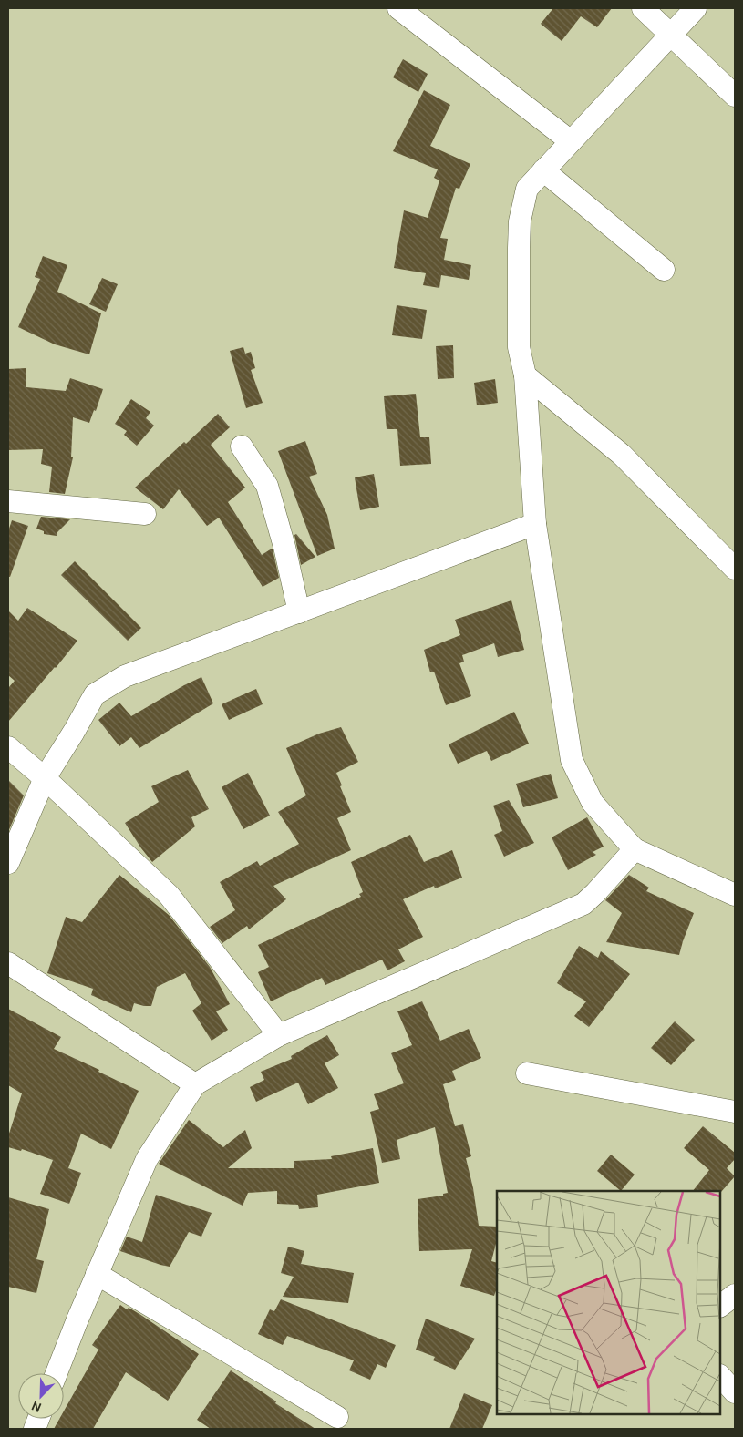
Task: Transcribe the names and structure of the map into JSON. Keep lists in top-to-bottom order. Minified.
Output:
{"north":"bottom left"}
